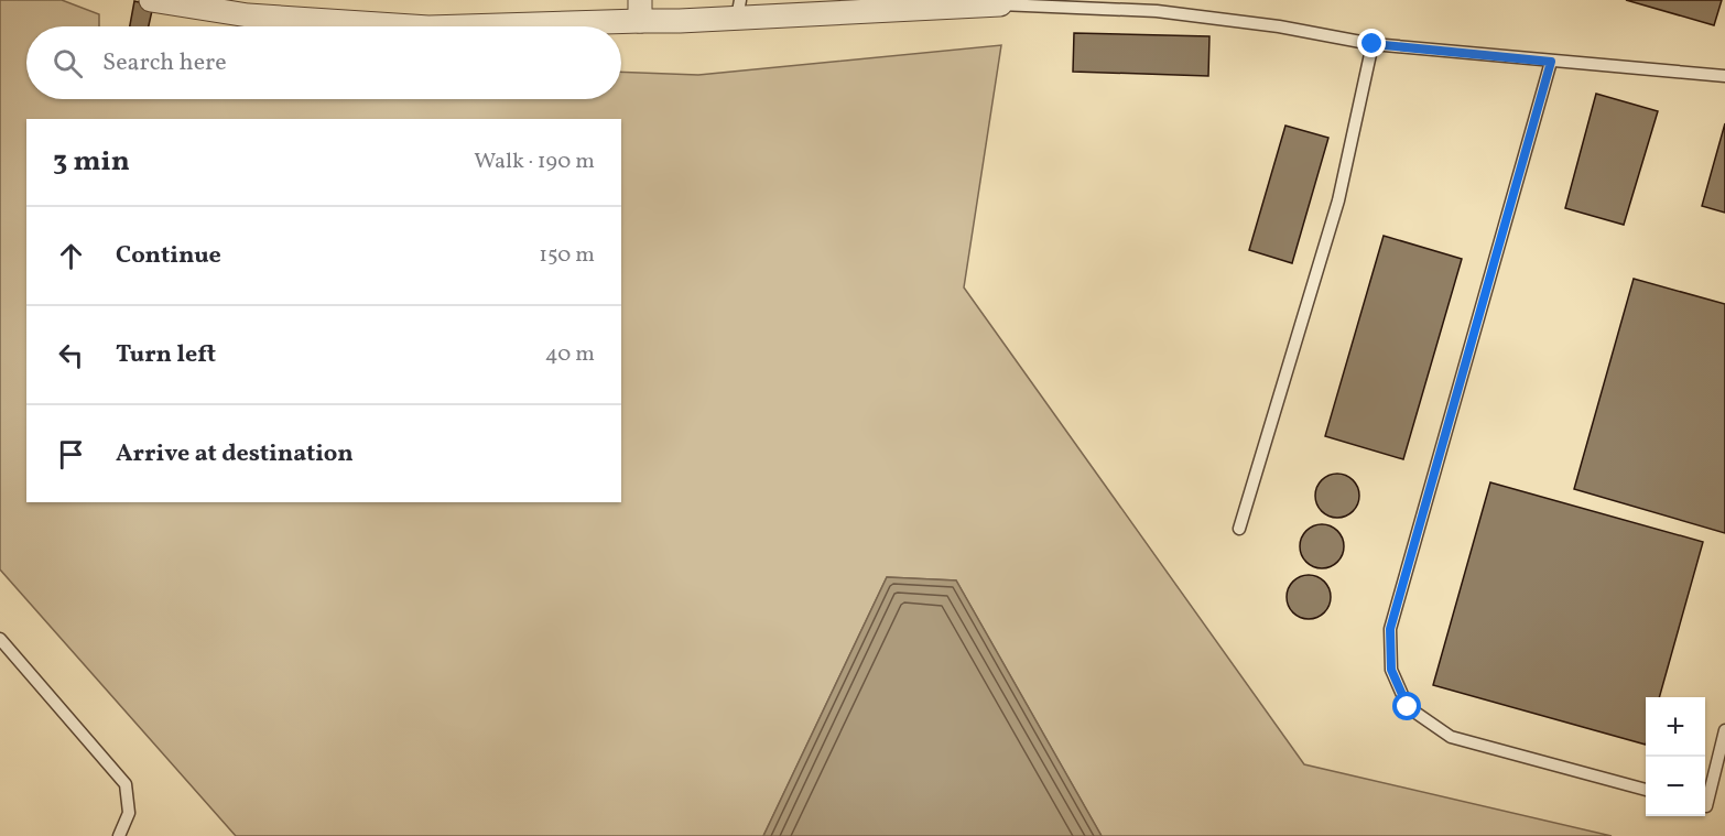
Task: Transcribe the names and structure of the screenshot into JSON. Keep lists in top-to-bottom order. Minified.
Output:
{"page":{"search":"Search here","heading":["3 min","Walk · 190 m"],"list":[["Continue","150 m"],["Turn left","40 m"],"Arrive at destination"],"map_buttons":["+","−"]}}
